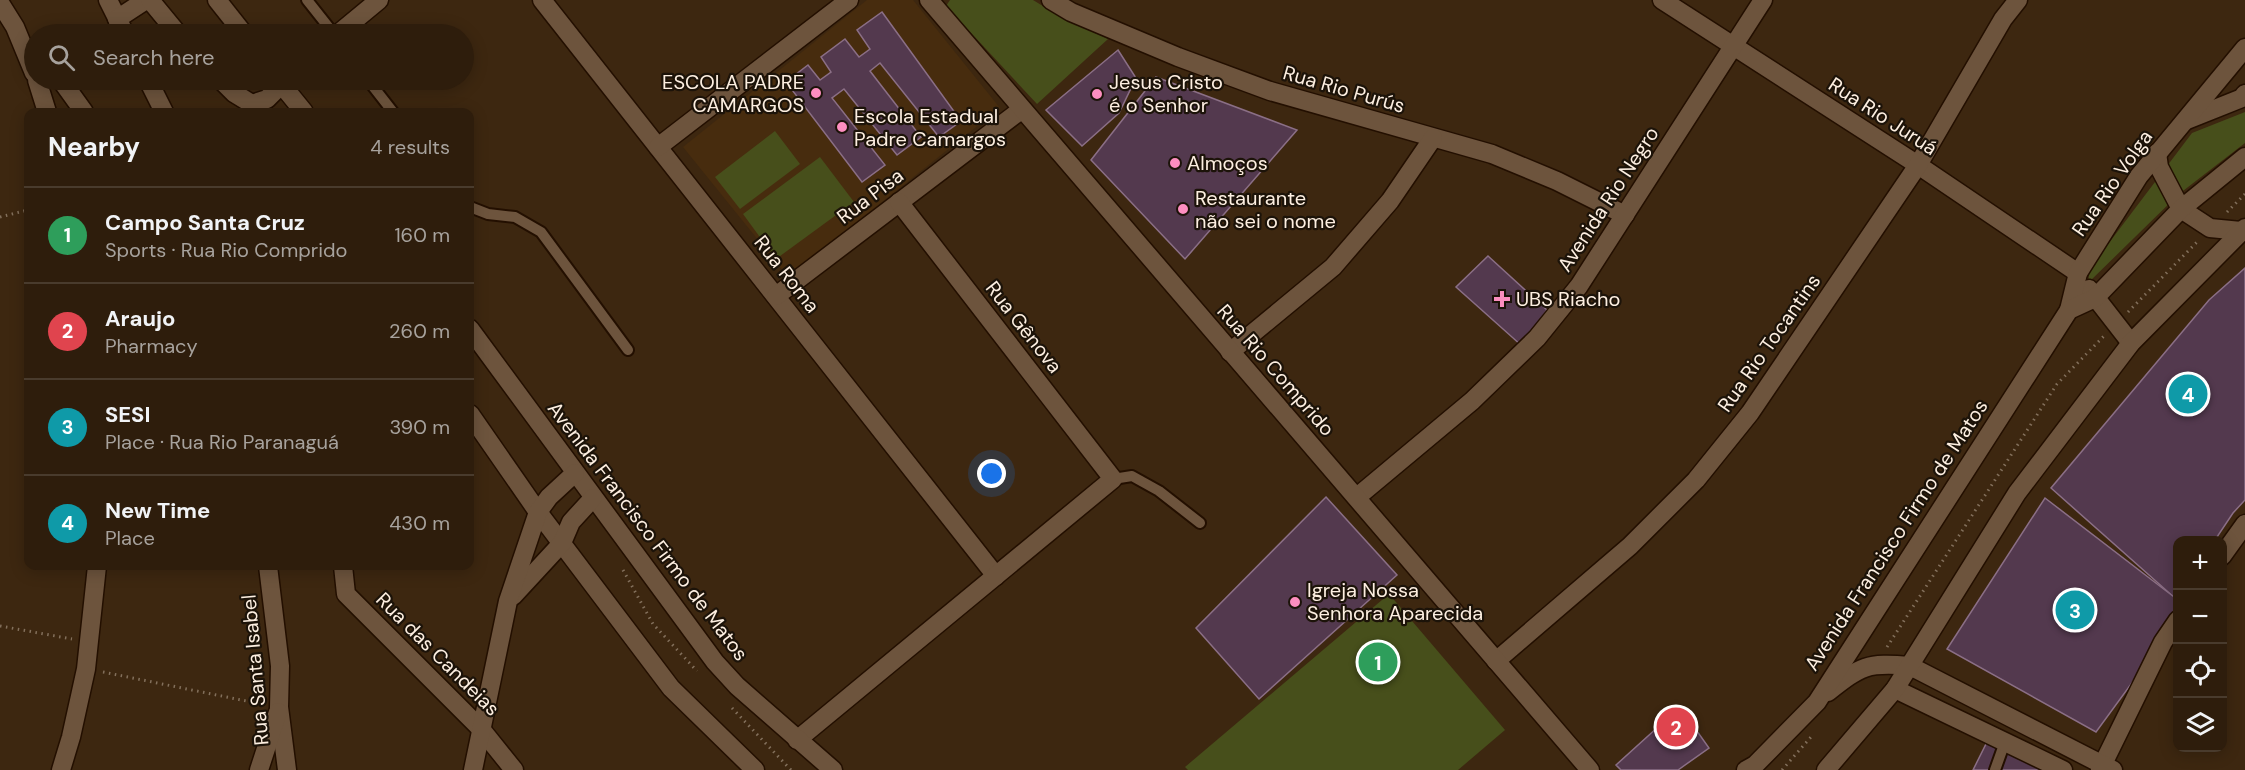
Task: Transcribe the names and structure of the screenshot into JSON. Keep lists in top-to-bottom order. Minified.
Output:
{"streets":{"street":["Rua Rio Purús","Rua Rio Juruá","Rua Rio Volga","Rua Pisa","Avenida Rio Negro","Rua Roma","Rua Gênova","Rua Rio Tocantins","Rua Rio Comprido","Avenida Francisco Firmo de Matos","Rua das Candeias","Rua Santa Isabel"]},"crossings":[["Rua Rio Purús","Avenida Rio Negro"],["Rua Rio Juruá","Rua Rio Volga"],["Rua Rio Juruá","Avenida Rio Negro"],["Rua Rio Juruá","Rua Rio Tocantins"],["Rua Rio Juruá","Avenida Francisco Firmo de Matos"],["Rua Rio Volga","Avenida Francisco Firmo de Matos"],["Rua Pisa","Rua Roma"],["Rua Pisa","Rua Gênova"],["Rua Pisa","Rua Rio Comprido"],["Avenida Rio Negro","Rua Rio Comprido"],["Rua Rio Tocantins","Rua Rio Comprido"]],"places":{"other":["ESCOLA PADRE CAMARGOS","Jesus Cristo é o Senhor","Escola Estadual Padre Camargos","Almoços","Restaurante não sei o nome","Igreja Nossa Senhora Aparecida"],"health":["UBS Riacho"]},"page":{"search":"Search here","heading":["Nearby","4 results"],"list":[{"mark":"1","name":"Campo Santa Cruz","note":"Sports · Rua Rio Comprido","value":"160 m"},{"mark":"2","name":"Araujo","note":"Pharmacy","value":"260 m"},{"mark":"3","name":"SESI","note":"Place · Rua Rio Paranaguá","value":"390 m"},{"mark":"4","name":"New Time","note":"Place","value":"430 m"}],"pins":["4","3","1","2"],"map_buttons":["+","−"]}}
